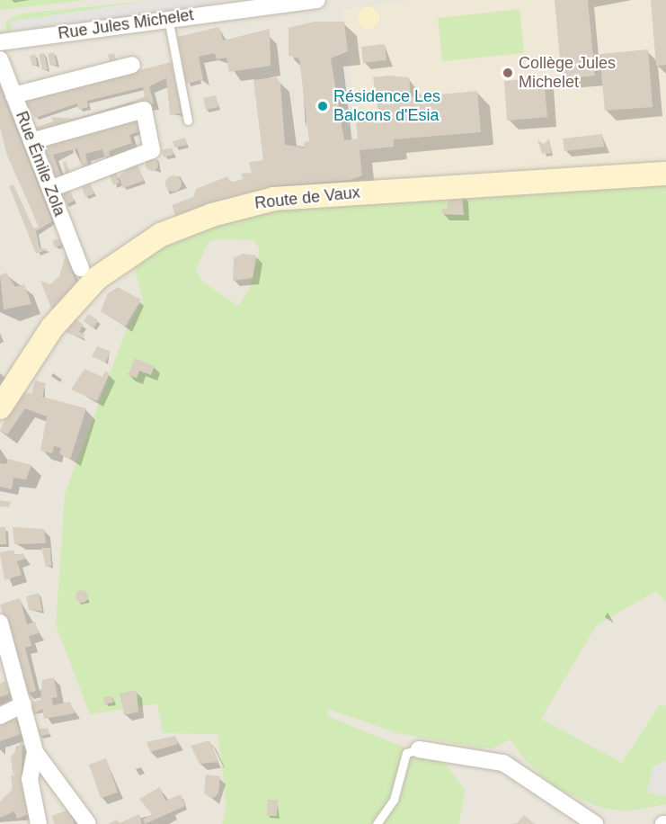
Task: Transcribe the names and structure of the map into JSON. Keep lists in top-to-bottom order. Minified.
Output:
{"streets":{"main road":["Route de Vaux"],"street":["Rue Jules Michelet","Rue Émile Zola"]},"places":["Collège Jules Michelet","Résidence Les Balcons d'Esia"]}
